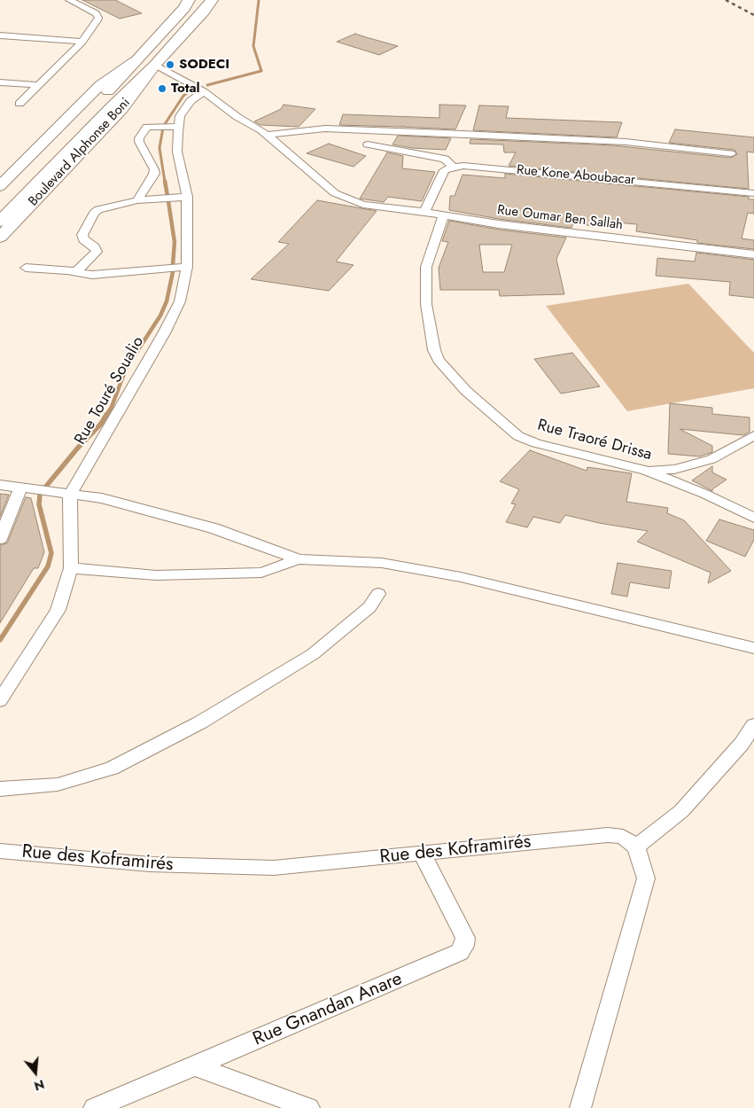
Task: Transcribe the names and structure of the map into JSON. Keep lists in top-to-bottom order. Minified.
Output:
{"streets":{"main road":["Boulevard Alphonse Boni"],"street":["Rue Kone Aboubacar","Rue Oumar Ben Sallah","Rue Touré Soualio","Rue Traoré Drissa","Rue des Koframirés","Rue Gnandan Anare"]},"crossings":[["Boulevard Alphonse Boni","Rue Oumar Ben Sallah"],["Rue Oumar Ben Sallah","Rue Touré Soualio"],["Rue Oumar Ben Sallah","Rue Traoré Drissa"],["Rue des Koframirés","Rue Gnandan Anare"]],"places":["SODECI","Total"],"north":"bottom"}
